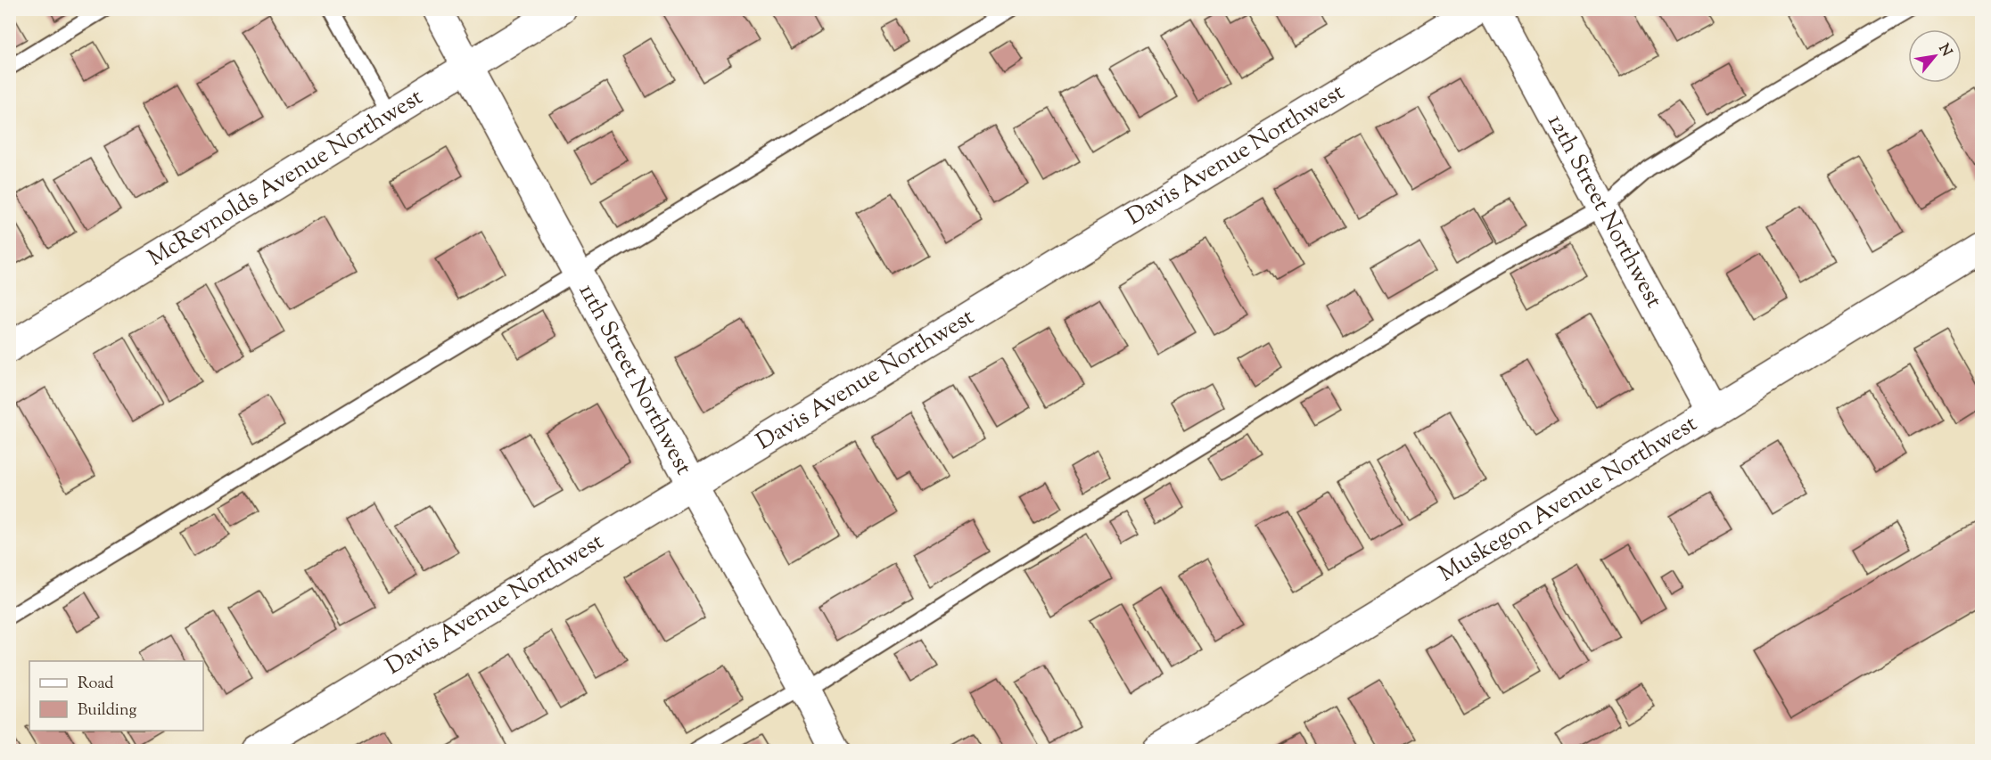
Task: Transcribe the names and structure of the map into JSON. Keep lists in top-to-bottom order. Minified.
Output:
{"streets":{"street":["Davis Avenue Northwest","McReynolds Avenue Northwest","12th Street Northwest","11th Street Northwest","Muskegon Avenue Northwest"]},"crossings":[["Davis Avenue Northwest","11th Street Northwest"],["McReynolds Avenue Northwest","11th Street Northwest"],["12th Street Northwest","Muskegon Avenue Northwest"]],"legend":["Road","Building"],"north":"top right"}
